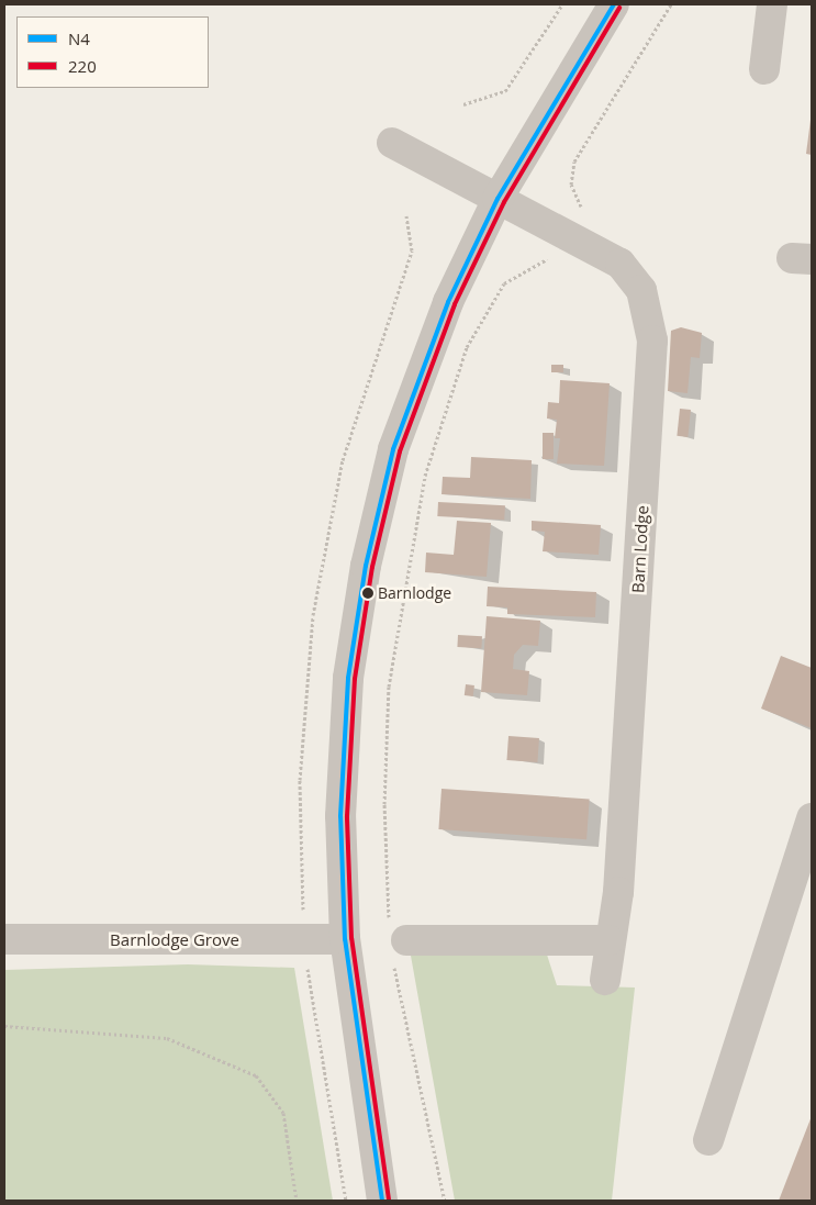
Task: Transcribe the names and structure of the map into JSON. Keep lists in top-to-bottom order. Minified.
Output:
{"streets":{"street":["Barn Lodge","Barnlodge Grove"]},"places":["Barnlodge"],"lines":["transit line N4","transit line 220"],"legend":["N4","220"]}
